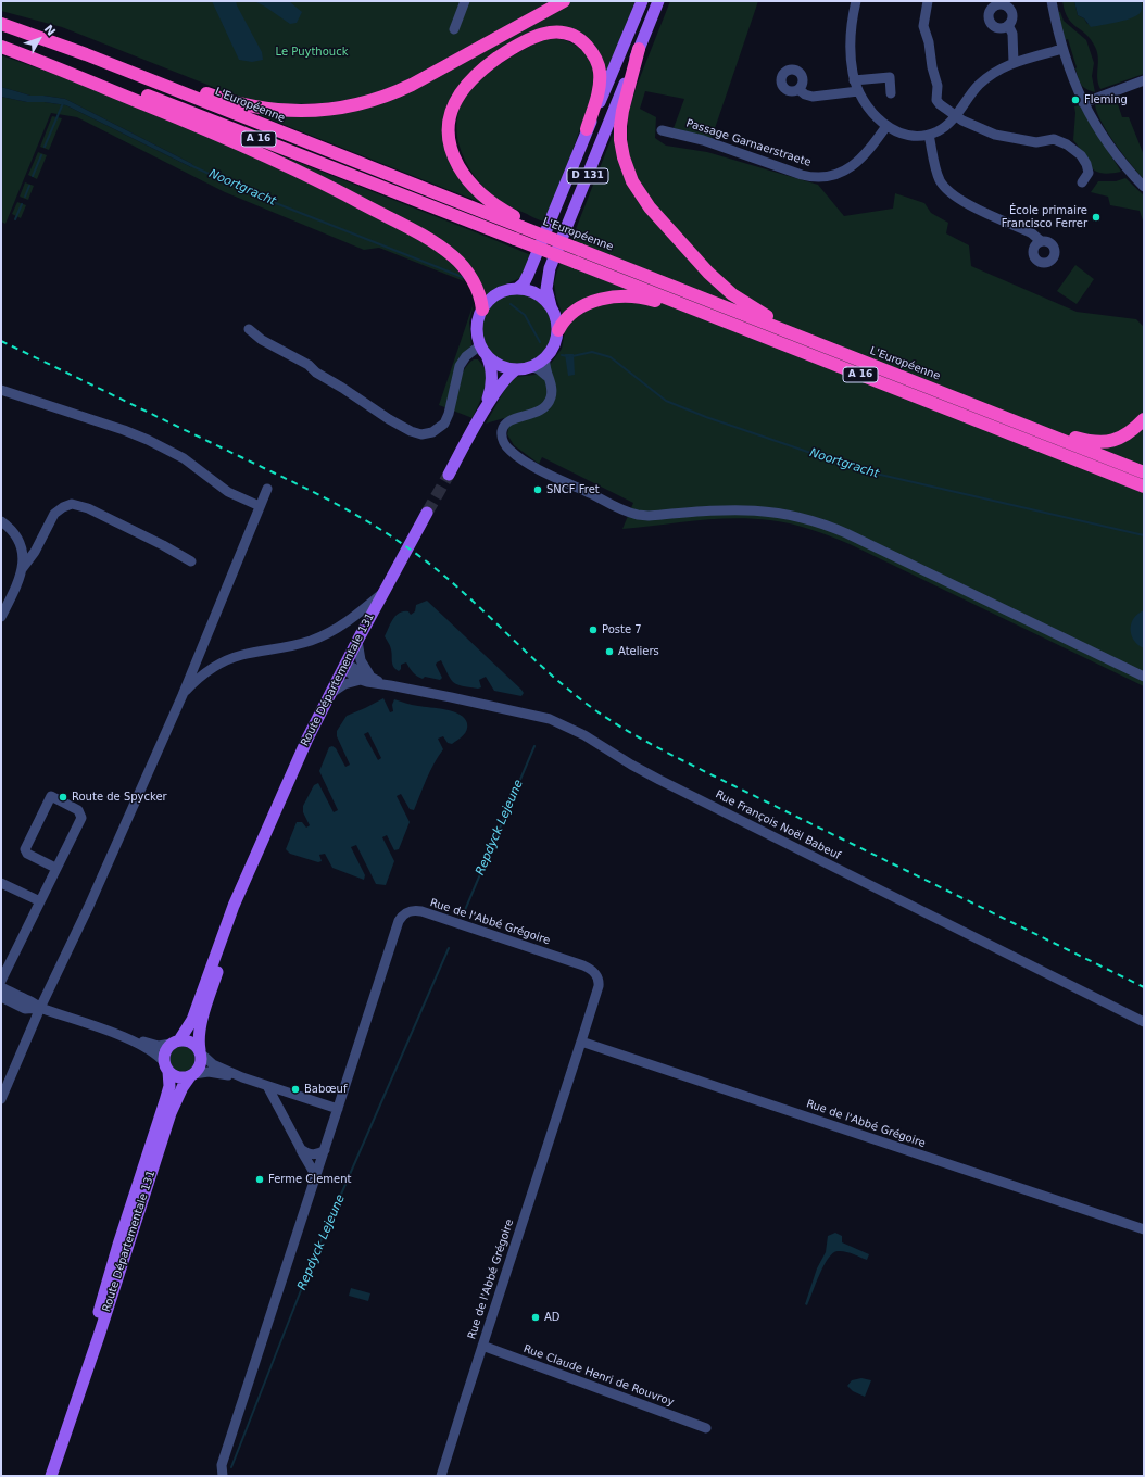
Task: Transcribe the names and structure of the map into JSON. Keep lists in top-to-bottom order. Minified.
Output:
{"streets":{"highway":["L'Européenne","A 16"],"main road":["D 131","Route Départementale 131"],"street":["Passage Garnaerstraete","Rue François Noël Babeuf","Rue de l'Abbé Grégoire","Rue Claude Henri de Rouvroy"]},"crossings":[["Route Départementale 131","Rue François Noël Babeuf"],["Rue de l'Abbé Grégoire","Rue Claude Henri de Rouvroy"]],"water":["Noortgracht","Repdyck Lejeune"],"parks":["Le Puythouck"],"places":["Fleming","École primaire Francisco Ferrer","SNCF Fret","Poste 7","Ateliers","Route de Spycker","Babœuf","Ferme Clement","AD"],"north":"top right"}
